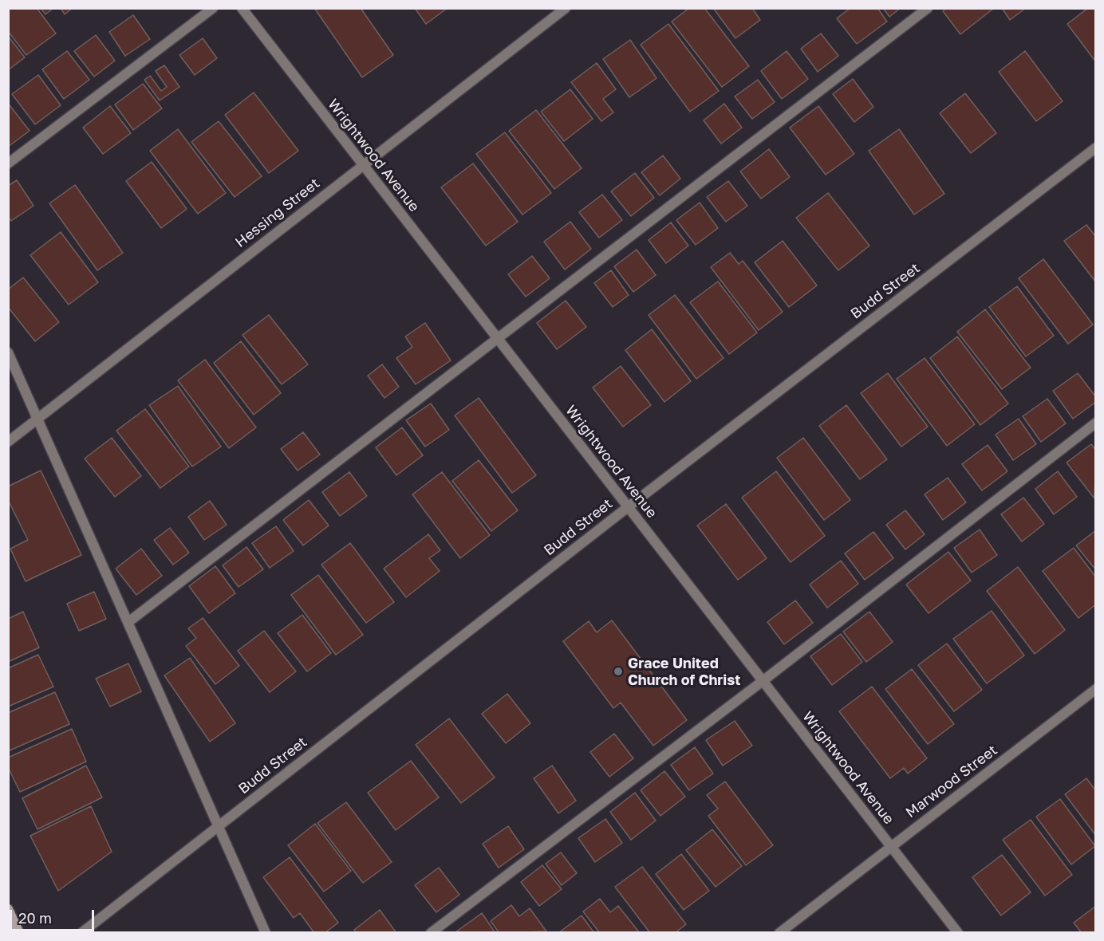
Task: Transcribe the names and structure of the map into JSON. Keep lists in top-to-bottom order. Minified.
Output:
{"streets":{"street":["Wrightwood Avenue","Hessing Street","Budd Street","Marwood Street"]},"crossings":[["Wrightwood Avenue","Hessing Street"],["Wrightwood Avenue","Budd Street"],["Wrightwood Avenue","Marwood Street"]],"places":["Grace United Church of Christ"],"scale_bar":"20 m"}
